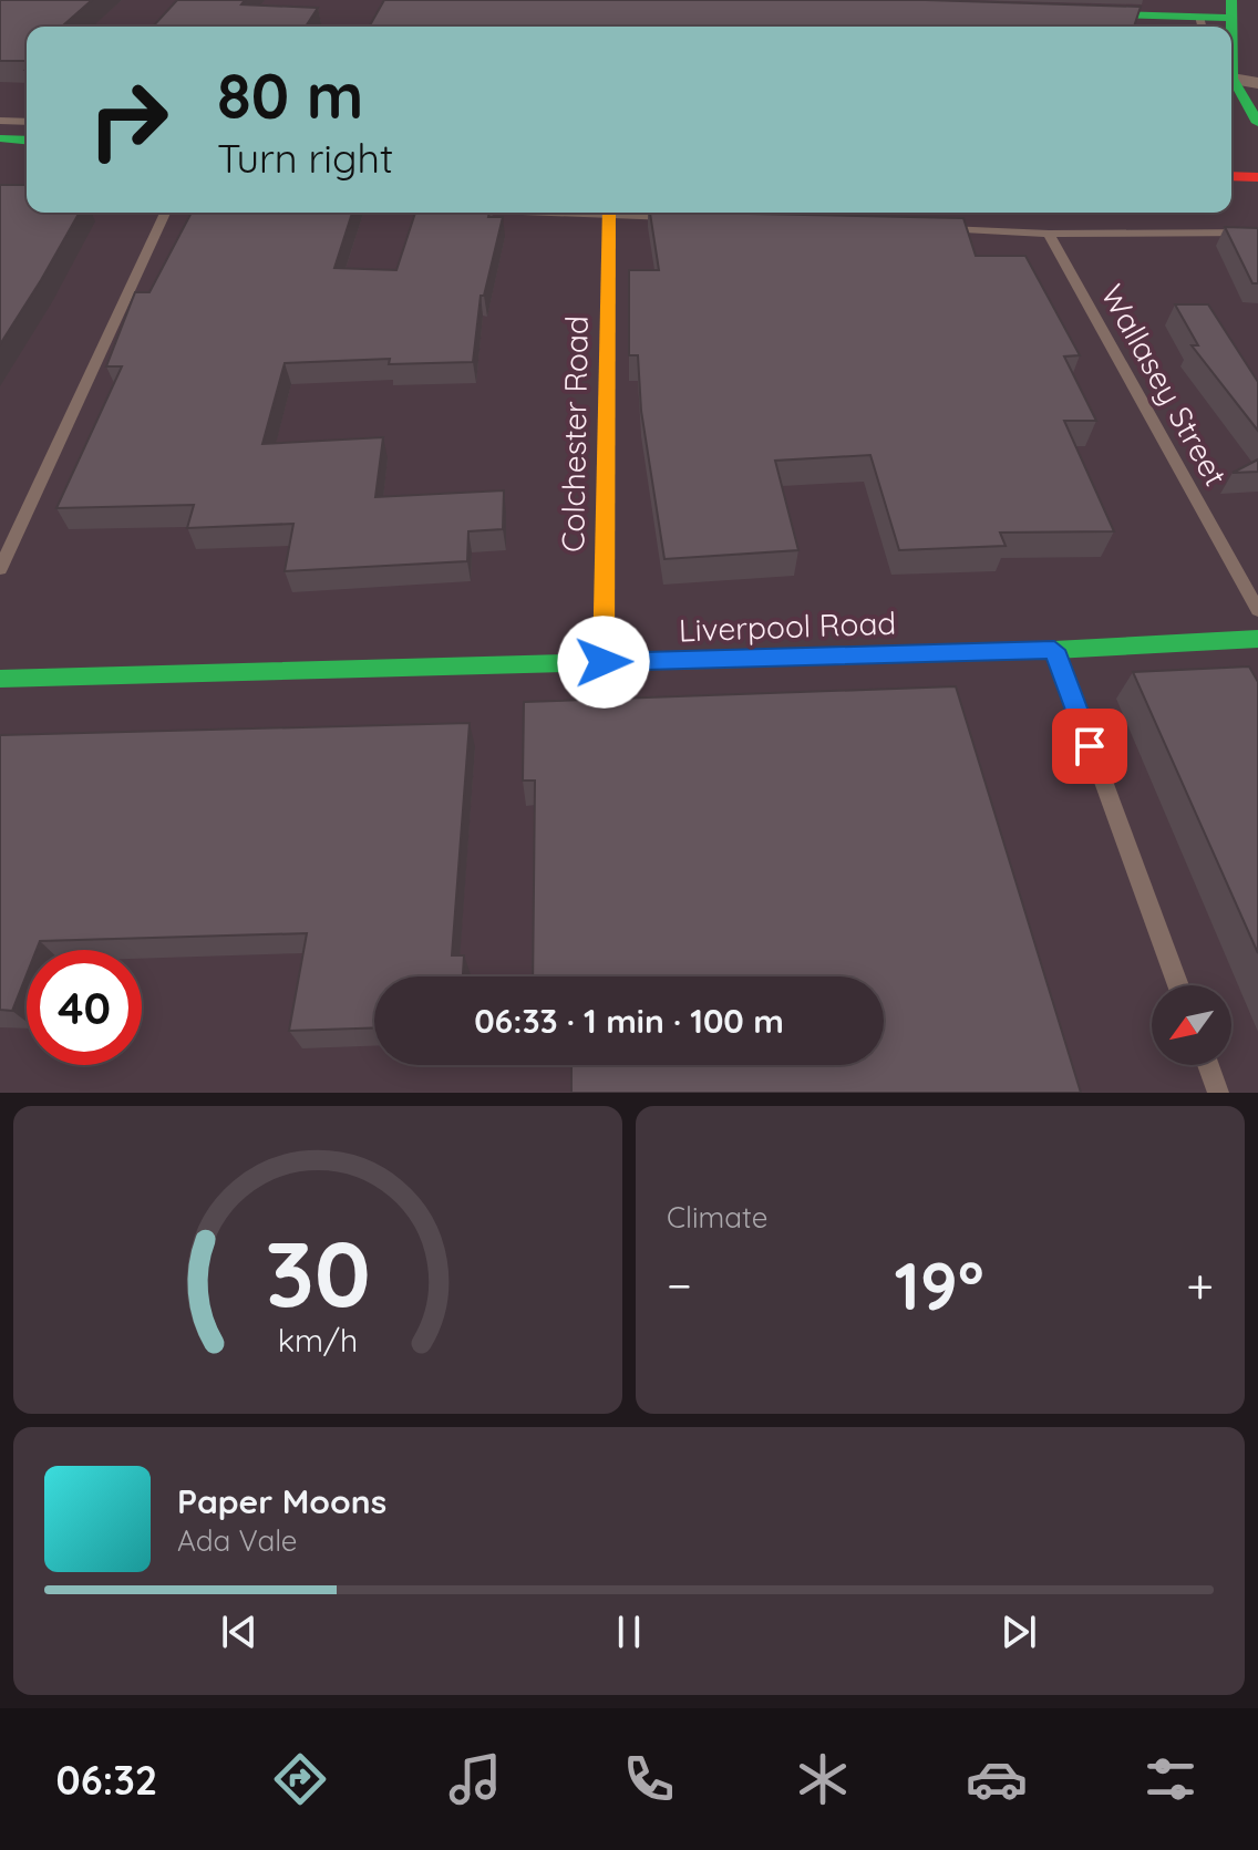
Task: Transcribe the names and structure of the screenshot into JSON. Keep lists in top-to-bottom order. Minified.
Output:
{"streets":{"main road":["Colchester Road","Liverpool Road"],"lane":["Wallasey Street"]},"crossings":[["Colchester Road","Liverpool Road"]],"north":"bottom left","page":{"turn":["80 m","Turn right"],"limit":"40","trip":"06:33 · 1 min · 100 m","tile":"Climate","heat":["−","19°","+"],"song":["Paper Moons","Ada Vale"],"tabs":"06:32","gauge":["30","km/h"]}}
